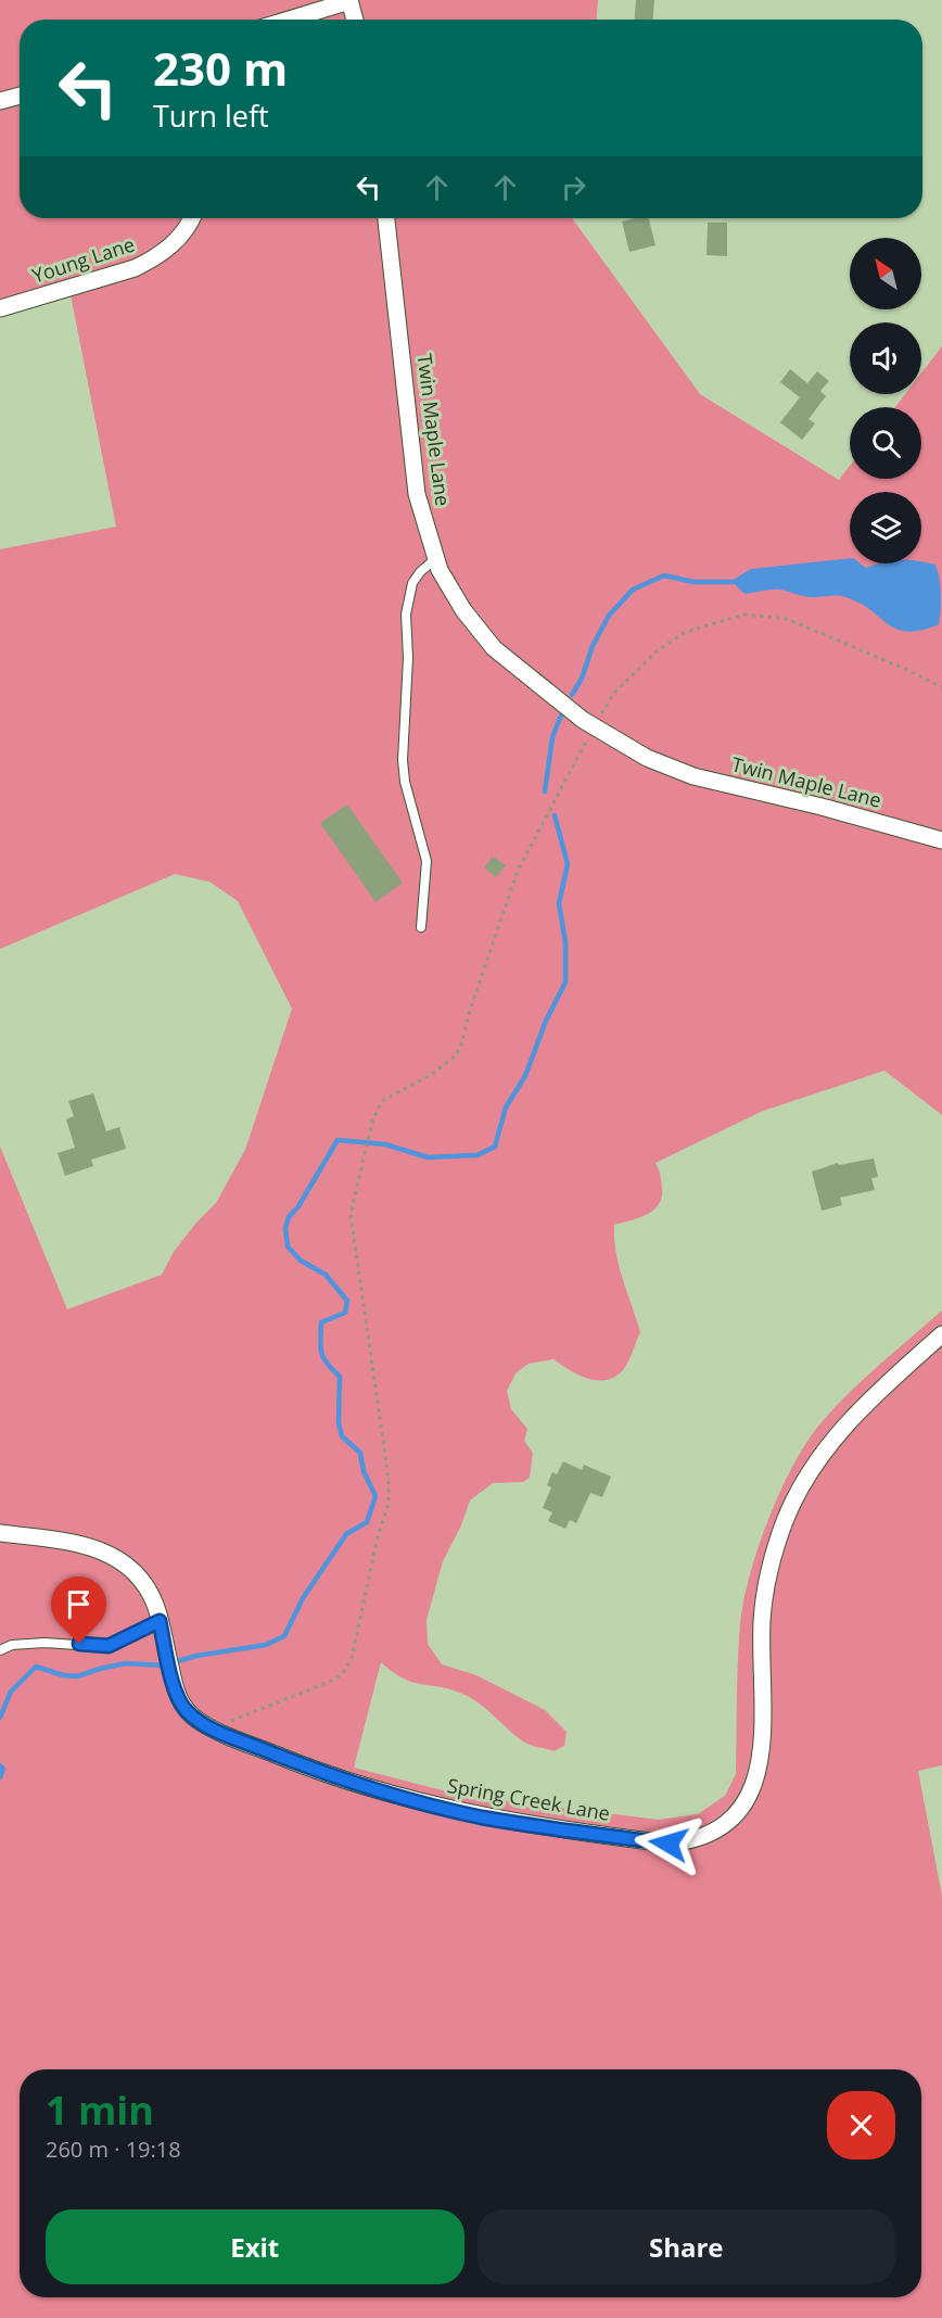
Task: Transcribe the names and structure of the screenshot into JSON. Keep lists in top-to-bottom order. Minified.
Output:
{"streets":{"street":["Young Lane","Twin Maple Lane","Spring Creek Lane"]},"north":"top left","page":{"turn":["230 m","Turn left"],"heading":["1 min","260 m · 19:18"],"buttons":["Exit","Share"]}}
